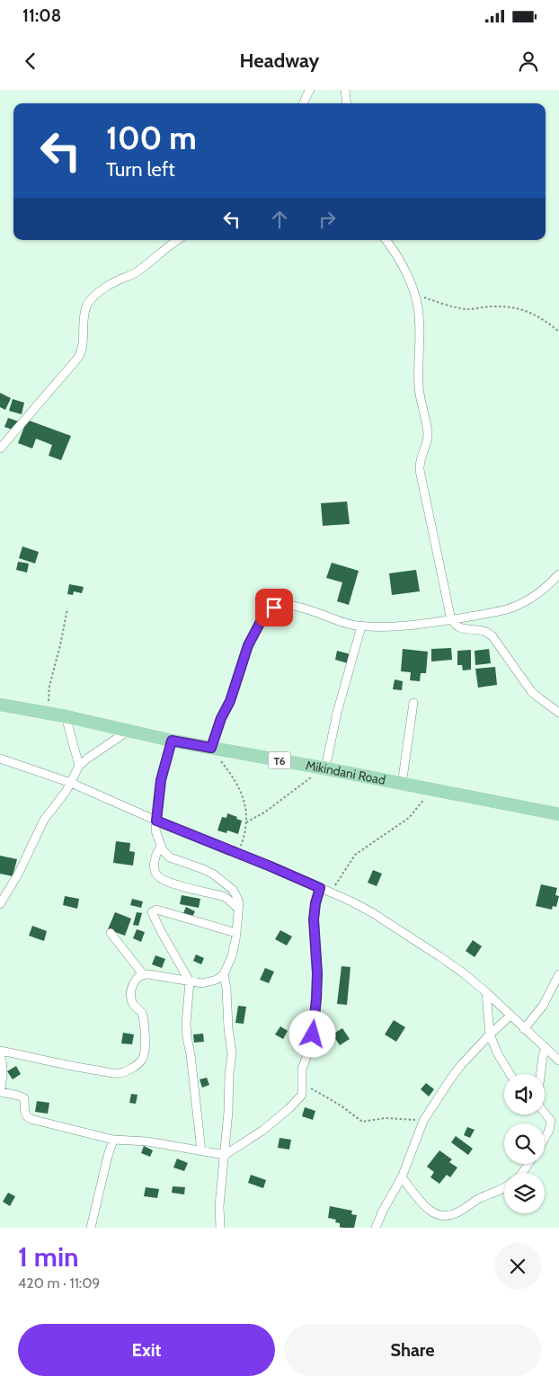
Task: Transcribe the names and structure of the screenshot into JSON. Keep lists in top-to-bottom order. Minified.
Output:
{"streets":{"highway":["T6","Mikindani Road"]},"page":{"status":"11:08","header":"Headway","turn":["100 m","Turn left"],"heading":["1 min","420 m · 11:09"],"buttons":["Exit","Share"]}}
